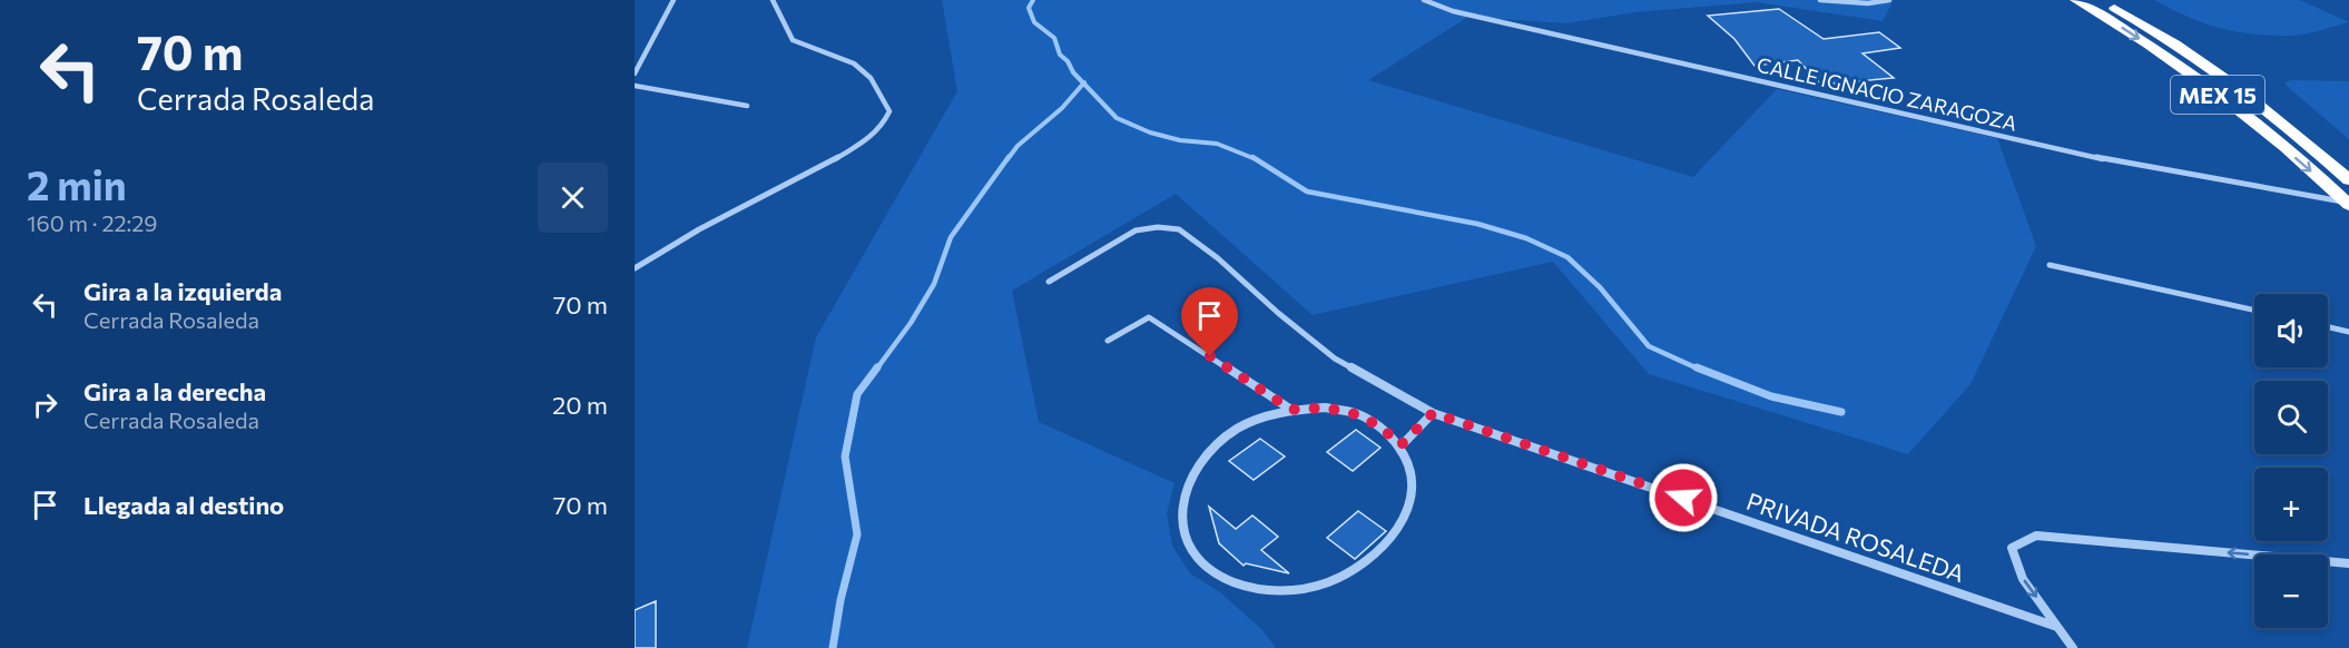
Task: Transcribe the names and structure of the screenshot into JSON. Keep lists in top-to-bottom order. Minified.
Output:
{"streets":{"highway":["MEX 15"],"street":["CALLE IGNACIO ZARAGOZA","PRIVADA ROSALEDA"]},"crossings":[["CALLE IGNACIO ZARAGOZA","MEX 15"]],"page":{"turn":["70 m","Cerrada Rosaleda"],"heading":["2 min","160 m · 22:29"],"list":[{"name":"Gira a la izquierda","note":"Cerrada Rosaleda","value":"70 m"},{"name":"Gira a la derecha","note":"Cerrada Rosaleda","value":"20 m"},{"name":"Llegada al destino","value":"70 m"}],"map_buttons":["+","−"]}}
